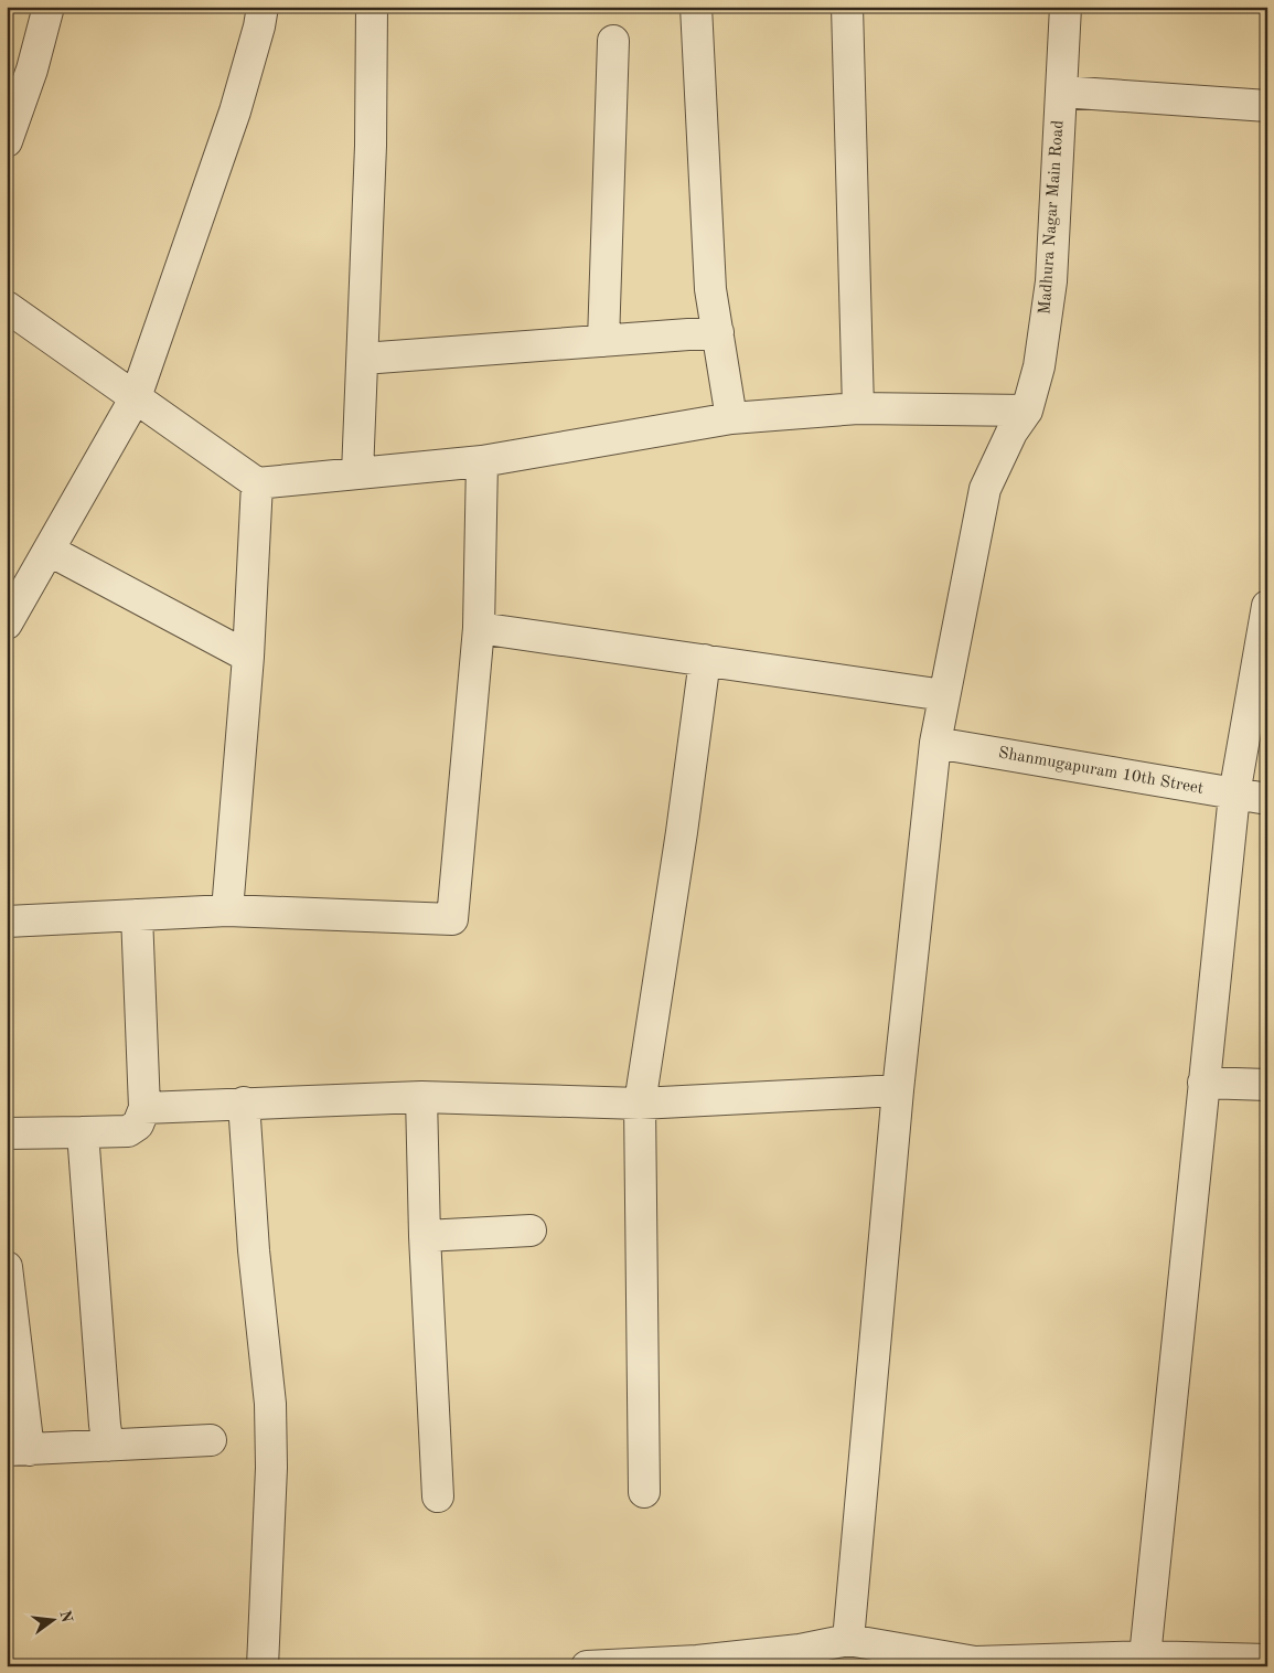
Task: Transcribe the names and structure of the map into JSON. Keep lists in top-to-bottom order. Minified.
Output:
{"streets":{"street":["Madhura Nagar Main Road","Shanmugapuram 10th Street"]},"crossings":[["Madhura Nagar Main Road","Shanmugapuram 10th Street"]],"north":"right"}
